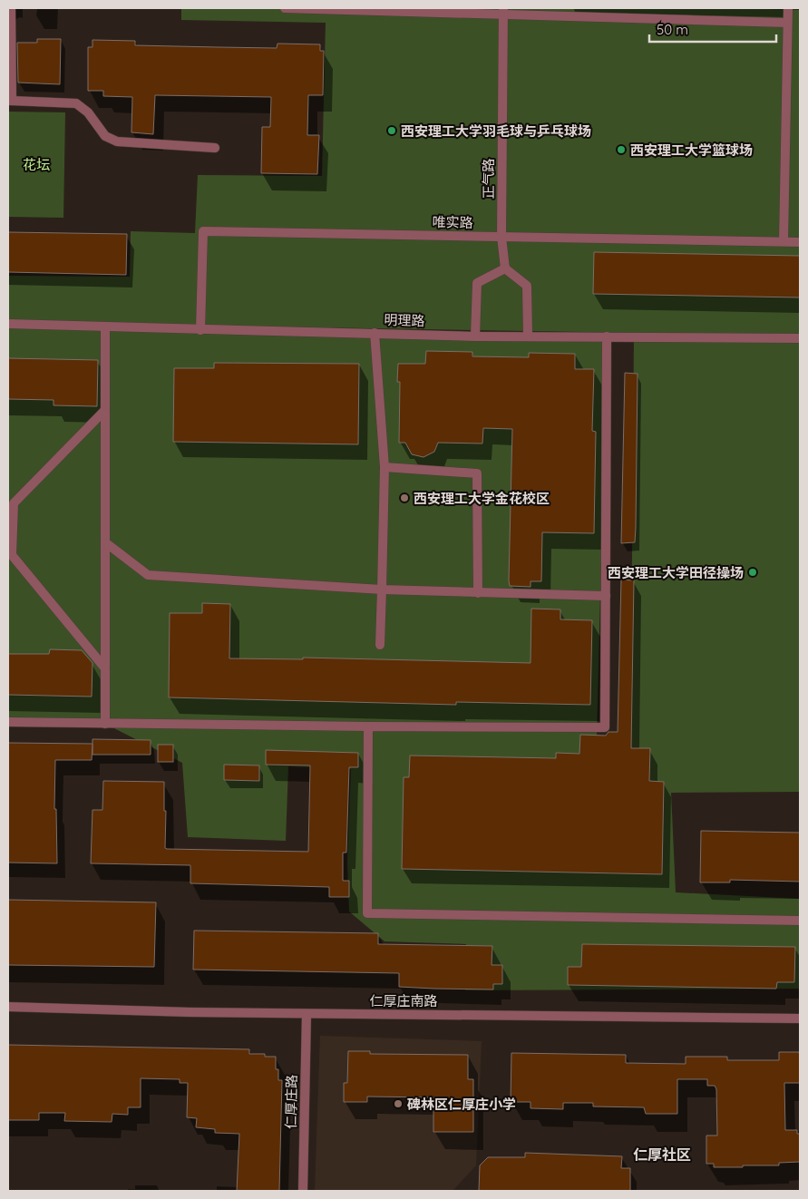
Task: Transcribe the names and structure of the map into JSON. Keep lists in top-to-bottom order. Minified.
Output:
{"streets":{"street":["正气路","唯实路","明理路","仁厚庄南路","仁厚庄路"]},"crossings":[["正气路","唯实路"],["唯实路","明理路"],["仁厚庄南路","仁厚庄路"]],"districts":["仁厚社区"],"parks":["花坛"],"places":["西安理工大学羽毛球与乒乓球场","西安理工大学篮球场","西安理工大学金花校区","西安理工大学田径操场","碑林区仁厚庄小学"],"scale_bar":"50 m"}
